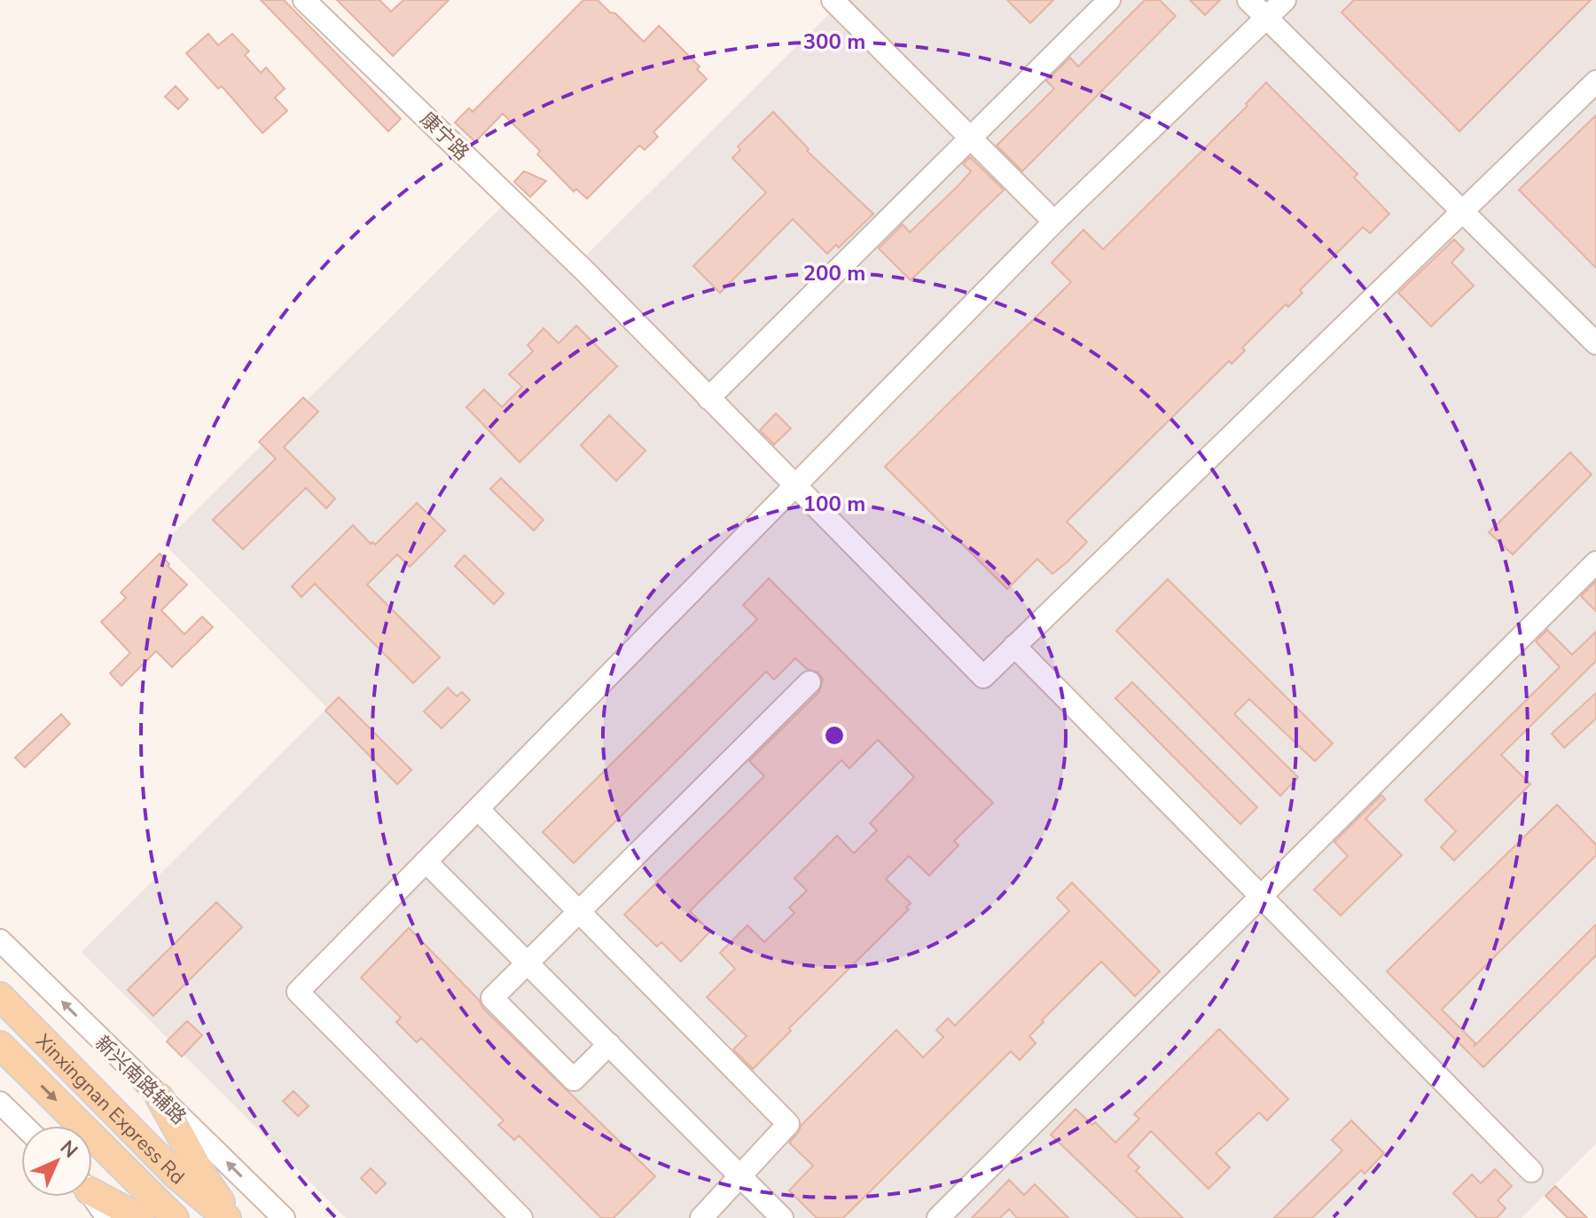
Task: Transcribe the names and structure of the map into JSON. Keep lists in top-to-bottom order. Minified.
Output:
{"streets":{"main road":["Xinxingnan Express Rd"],"street":["康宁路","新兴南路辅路"]},"one_way":["新兴南路辅路"],"north":"top right","rings":["300 m","200 m","100 m"]}
